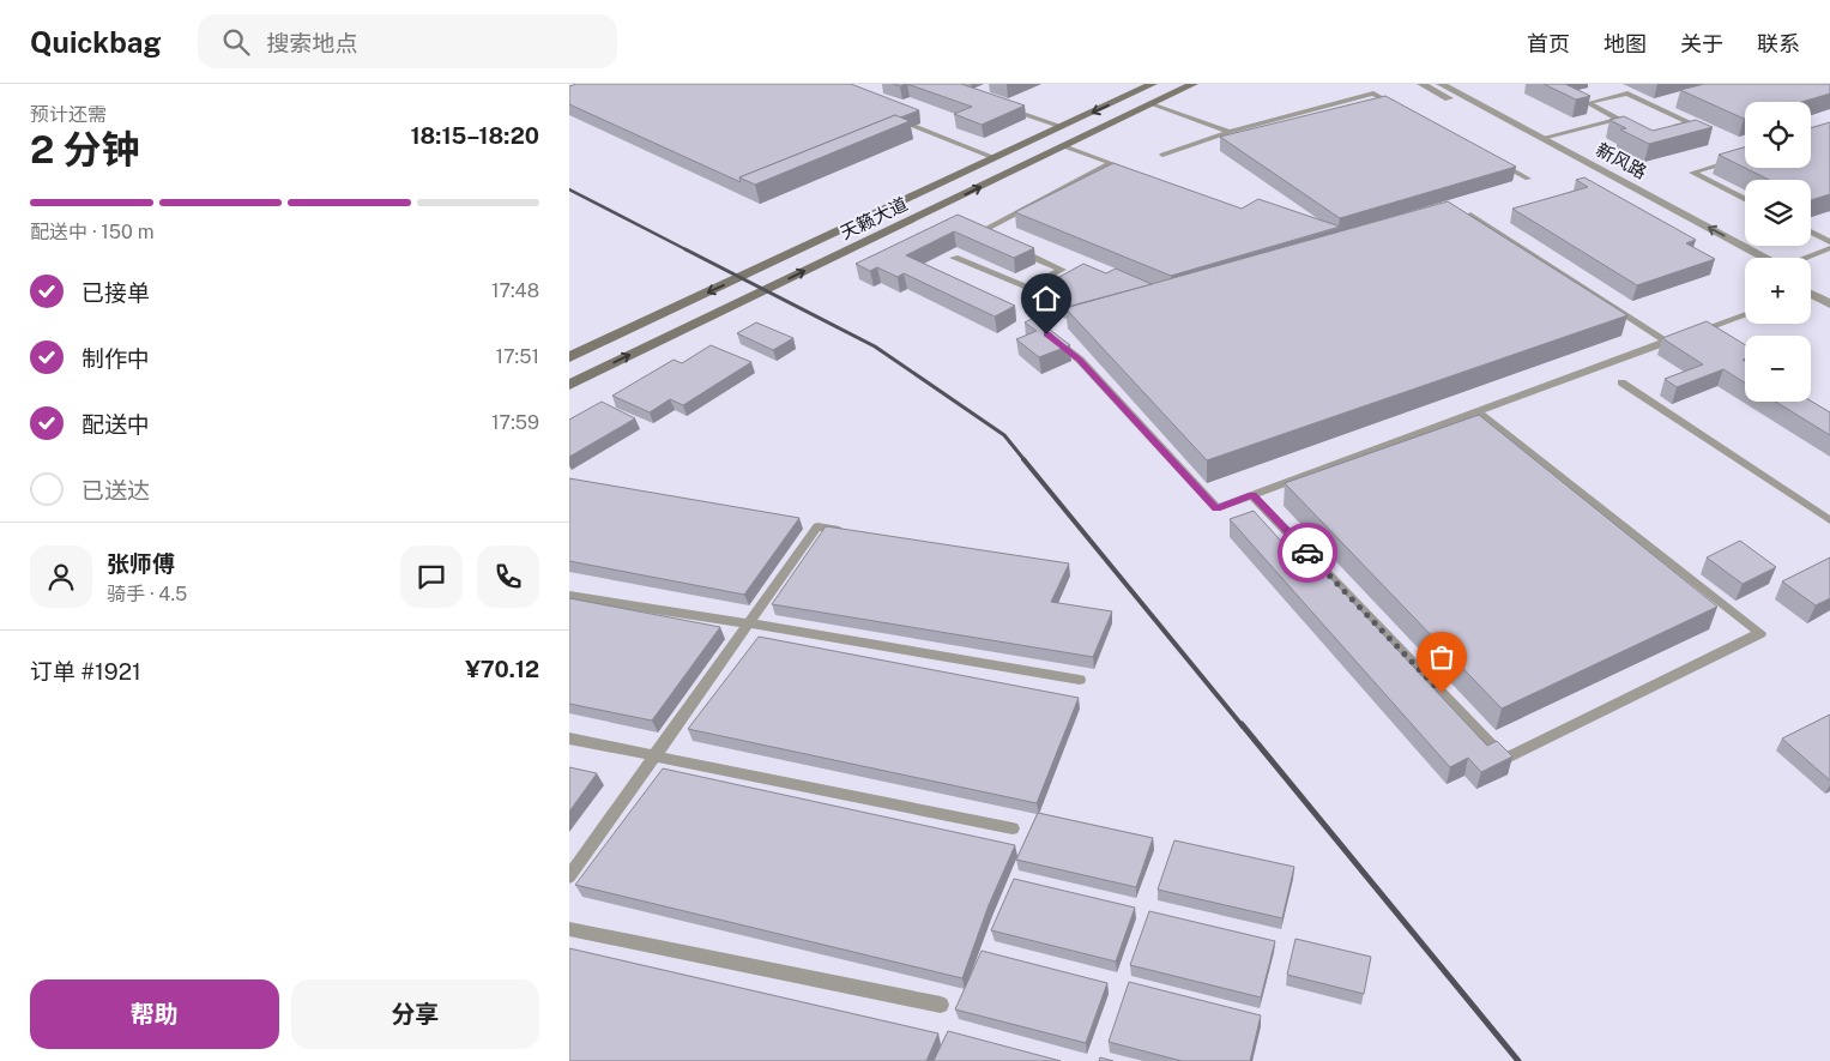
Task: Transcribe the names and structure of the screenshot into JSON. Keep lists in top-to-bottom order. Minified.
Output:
{"streets":{"main road":["天籁大道"],"street":["新风路"]},"page":{"header":"Quickbag","search":"搜索地点","nav":["首页","地图","关于","联系"],"heading":["2 分钟","预计还需","18:15–18:20"],"panel":["张师傅","骑手 · 4.5","订单 #1921","¥70.12"],"map_buttons":["+","−"],"bar":"配送中 · 150 m","list":[["已接单","17:48"],["制作中","17:51"],["配送中","17:59"],"已送达"],"buttons":["帮助","分享"]}}
